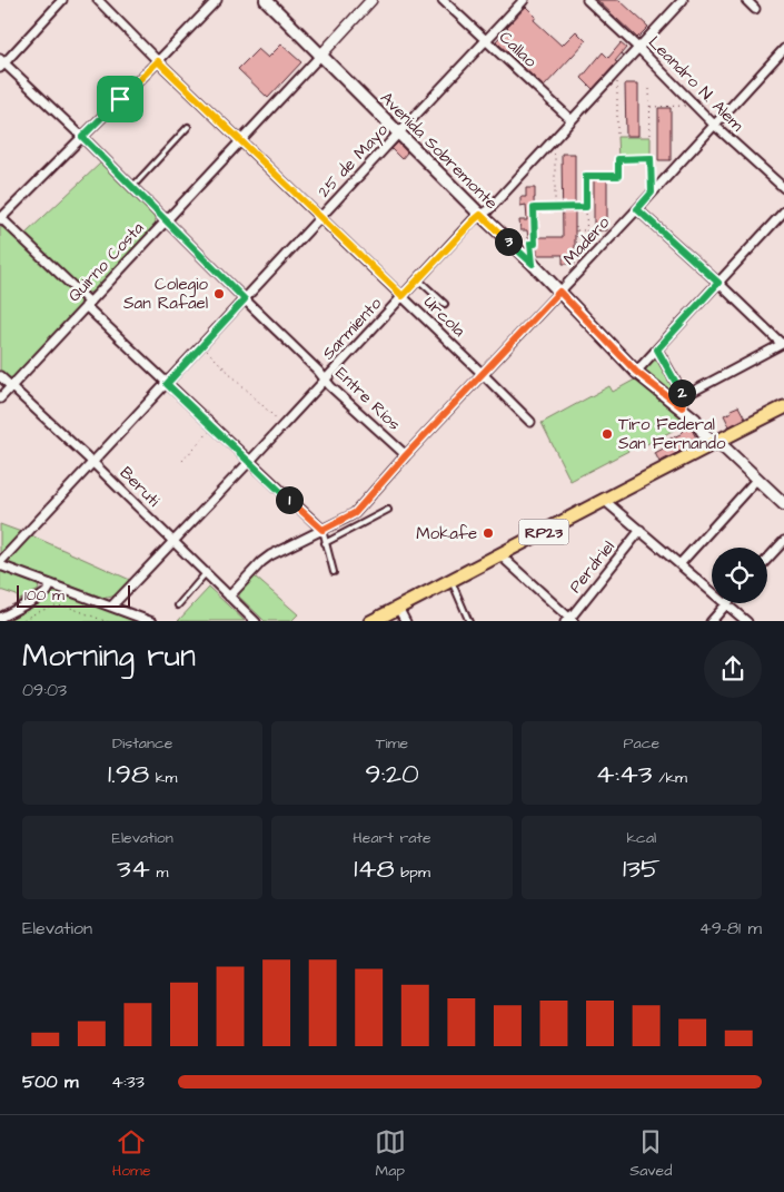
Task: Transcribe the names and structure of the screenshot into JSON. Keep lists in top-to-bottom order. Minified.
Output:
{"streets":{"main road":["Avenida Sobremonte","RP23"],"street":["Callao","Leandro N. Alem","25 de Mayo","Madero","Quirno Costa","Urcola","Sarmiento","Entre Ríos","Beruti","Perdriel"]},"crossings":[["Callao","25 de Mayo"],["Callao","Sarmiento"],["Leandro N. Alem","Madero"],["Leandro N. Alem","Sarmiento"],["Avenida Sobremonte","25 de Mayo"],["Avenida Sobremonte","Madero"],["Avenida Sobremonte","Quirno Costa"],["Avenida Sobremonte","Sarmiento"],["Avenida Sobremonte","RP23"],["25 de Mayo","Urcola"],["25 de Mayo","Entre Ríos"],["25 de Mayo","Beruti"],["Madero","Urcola"],["Madero","Entre Ríos"],["Madero","Beruti"],["Quirno Costa","Urcola"],["Quirno Costa","Entre Ríos"],["Quirno Costa","Beruti"],["Urcola","Sarmiento"],["Sarmiento","Entre Ríos"],["Sarmiento","Beruti"]],"places":["Colegio San Rafael","Tiro Federal San Fernando","Mokafe"],"scale_bar":"100 m","page":{"pins":["3","2","1"],"scale":"100 m","heading":["Morning run","09:03"],"stats":[["Distance","1.98 km"],["Time","9:20"],["Pace","4:43 /km"],["Elevation","34 m"],["Heart rate","148 bpm"],["kcal","135"]],"chart":["Elevation","49–81 m"],"list":[{"name":"500 m","note":"4:33"}],"tabs":["Home","Map","Saved"]}}
